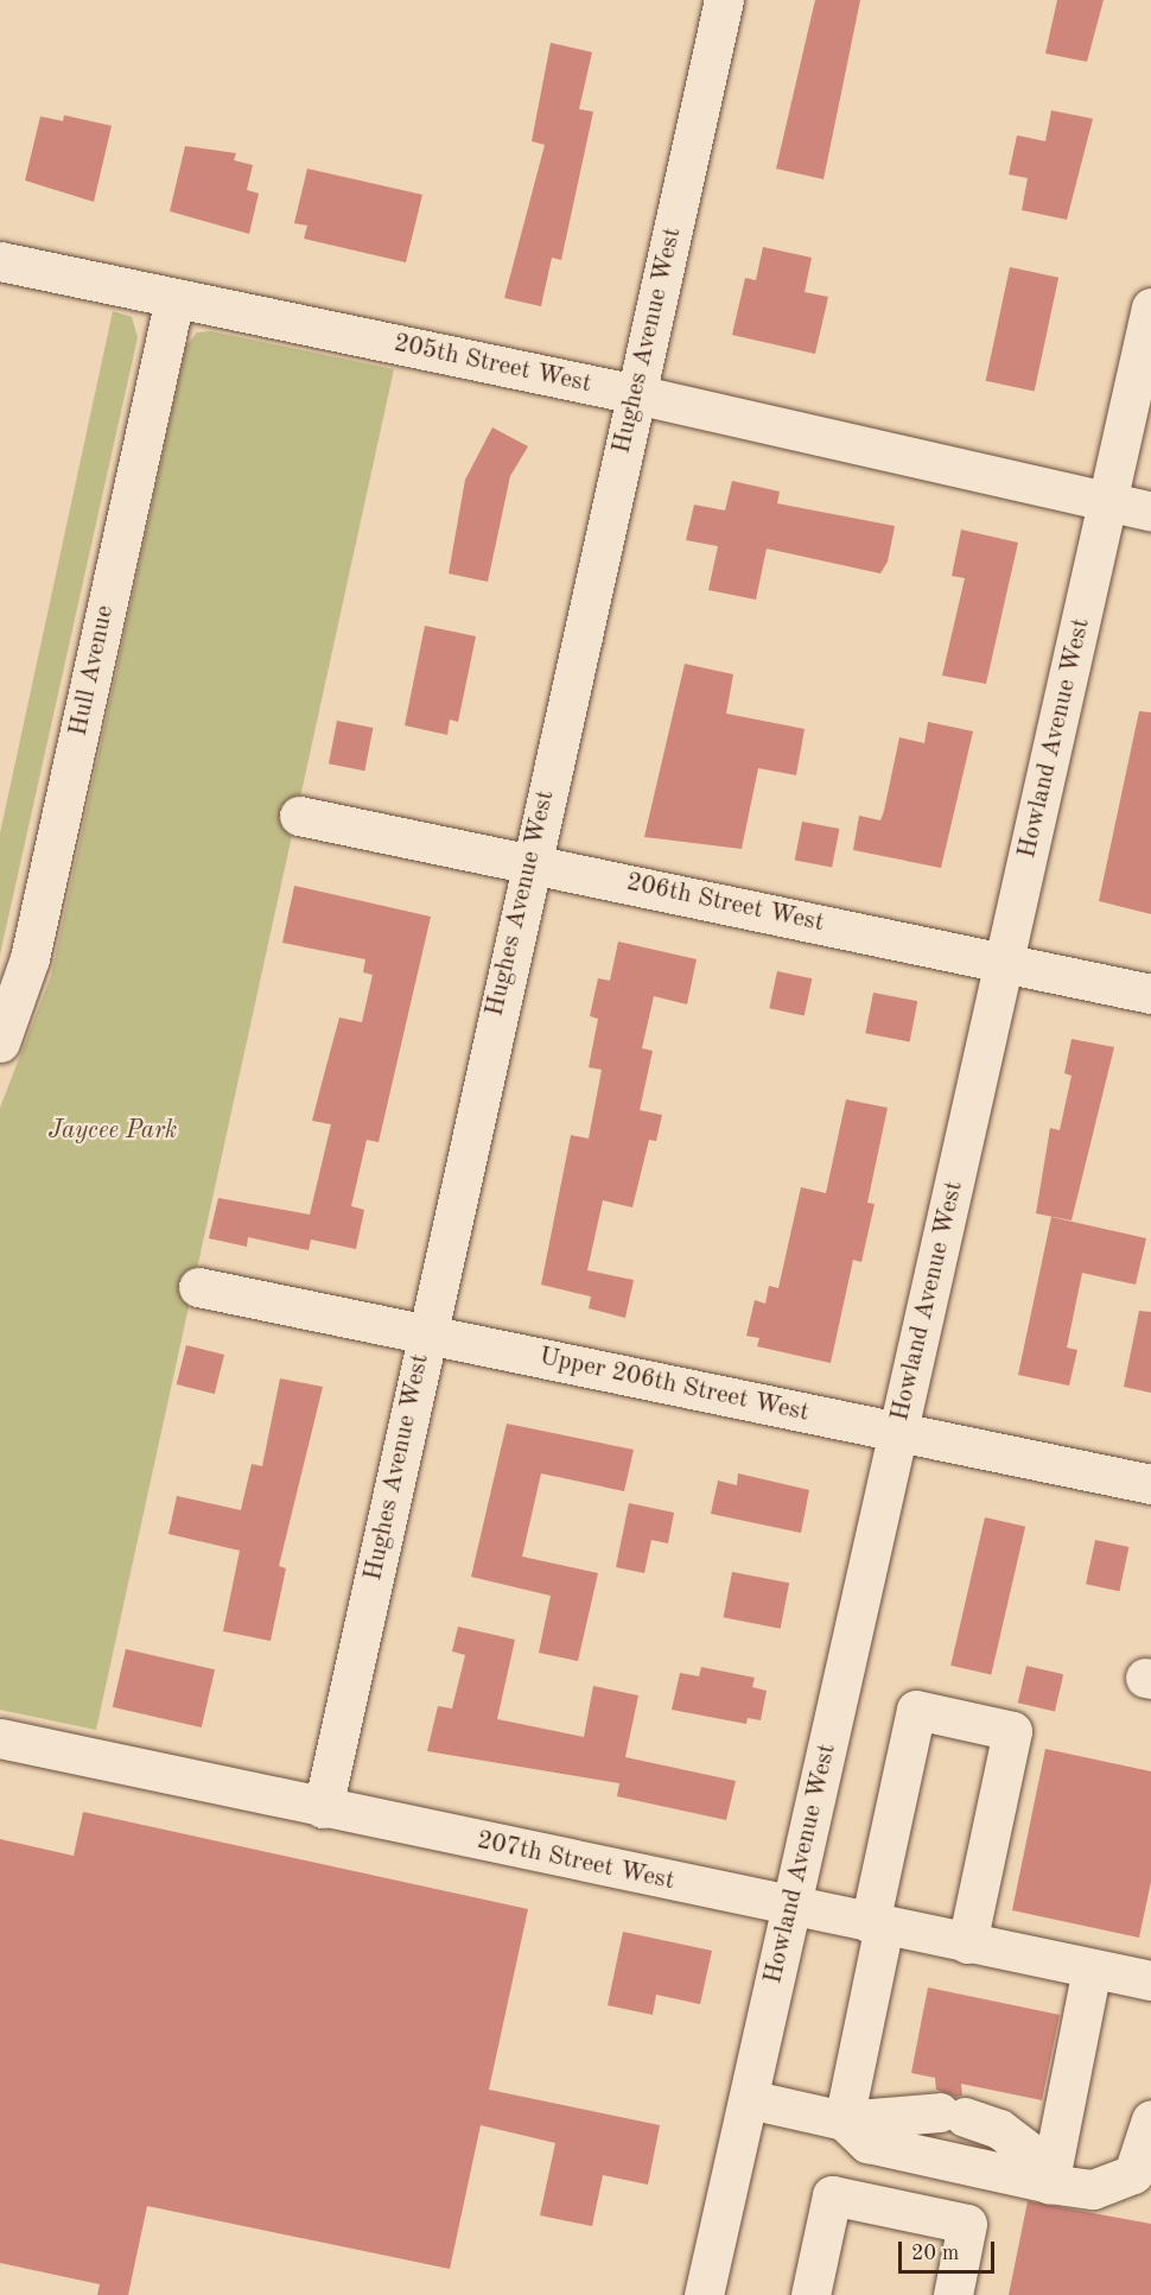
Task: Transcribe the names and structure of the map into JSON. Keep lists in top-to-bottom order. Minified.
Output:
{"streets":{"street":["Hughes Avenue West","205th Street West","Hull Avenue","Howland Avenue West","206th Street West","Upper 206th Street West","207th Street West"]},"crossings":[["Hughes Avenue West","205th Street West"],["Hughes Avenue West","206th Street West"],["Hughes Avenue West","Upper 206th Street West"],["Hughes Avenue West","207th Street West"],["205th Street West","Hull Avenue"],["205th Street West","Howland Avenue West"],["Howland Avenue West","206th Street West"],["Howland Avenue West","Upper 206th Street West"],["Howland Avenue West","207th Street West"]],"parks":["Jaycee Park"],"scale_bar":"20 m"}
